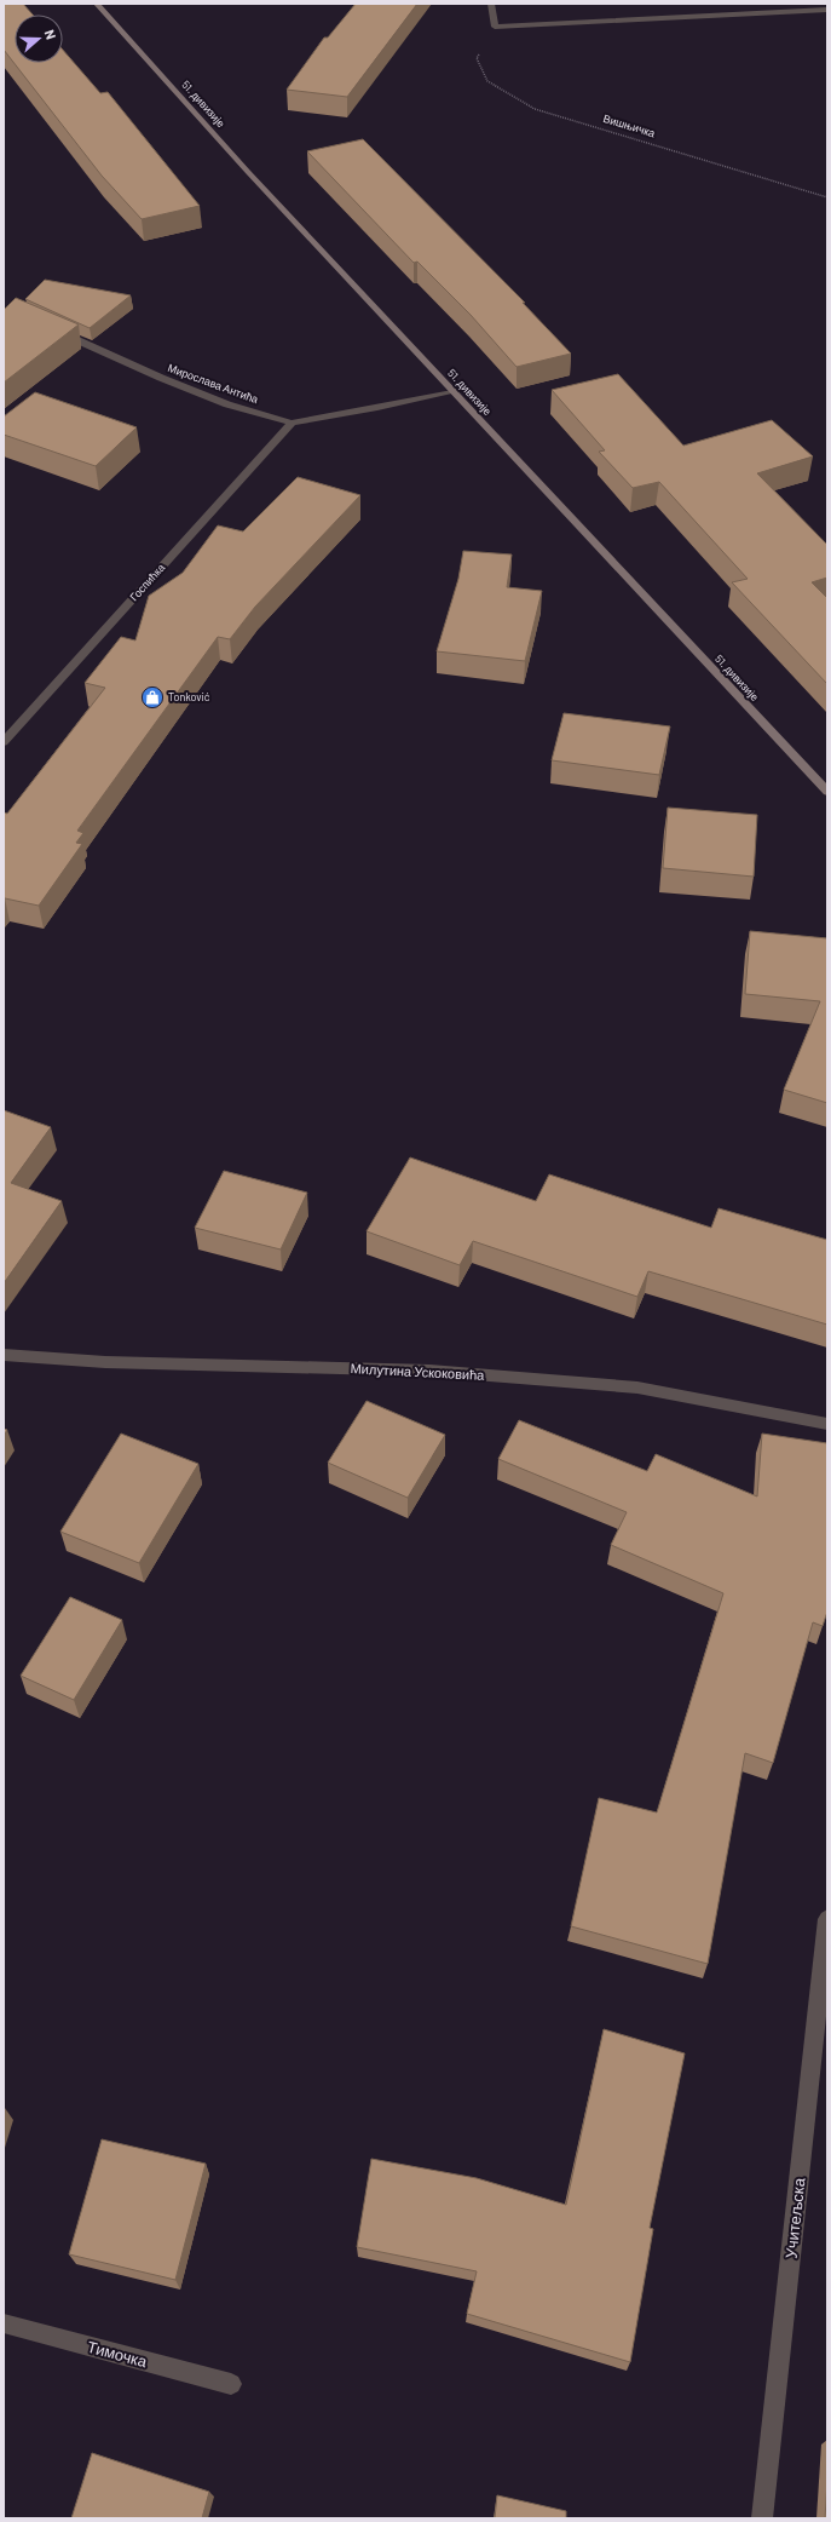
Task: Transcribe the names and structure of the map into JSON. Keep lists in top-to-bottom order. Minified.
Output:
{"streets":{"street":["51. дивизије","Мирослава Антића","Госпићка","Милутина Ускоковића","Учитељска","Тимочка"],"path":["Вишњичка"]},"crossings":[["51. дивизије","Мирослава Антића"],["Мирослава Антића","Госпићка"]],"places":{"shop":["Tonković"]},"north":"right"}
